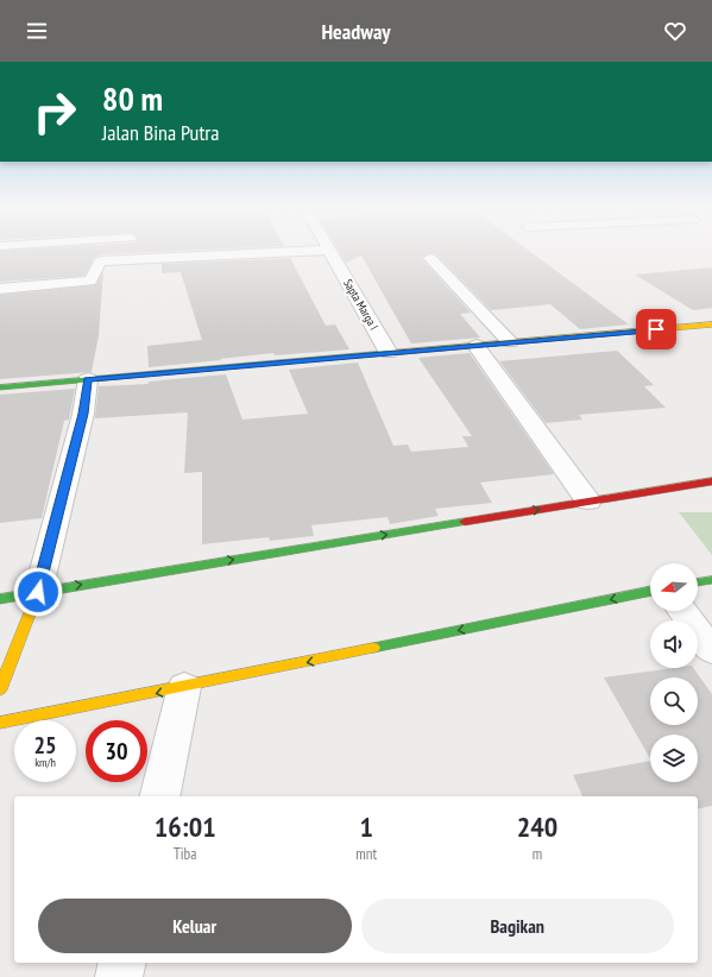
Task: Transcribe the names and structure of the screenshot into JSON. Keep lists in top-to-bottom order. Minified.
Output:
{"streets":{"street":["Sapta Marga I"]},"north":"left","page":{"header":"Headway","turn":["80 m","Jalan Bina Putra"],"speed":"25 km/h","limit":"30","eta":["16:01","Tiba","1","mnt","240","m"],"buttons":["Keluar","Bagikan"]}}
